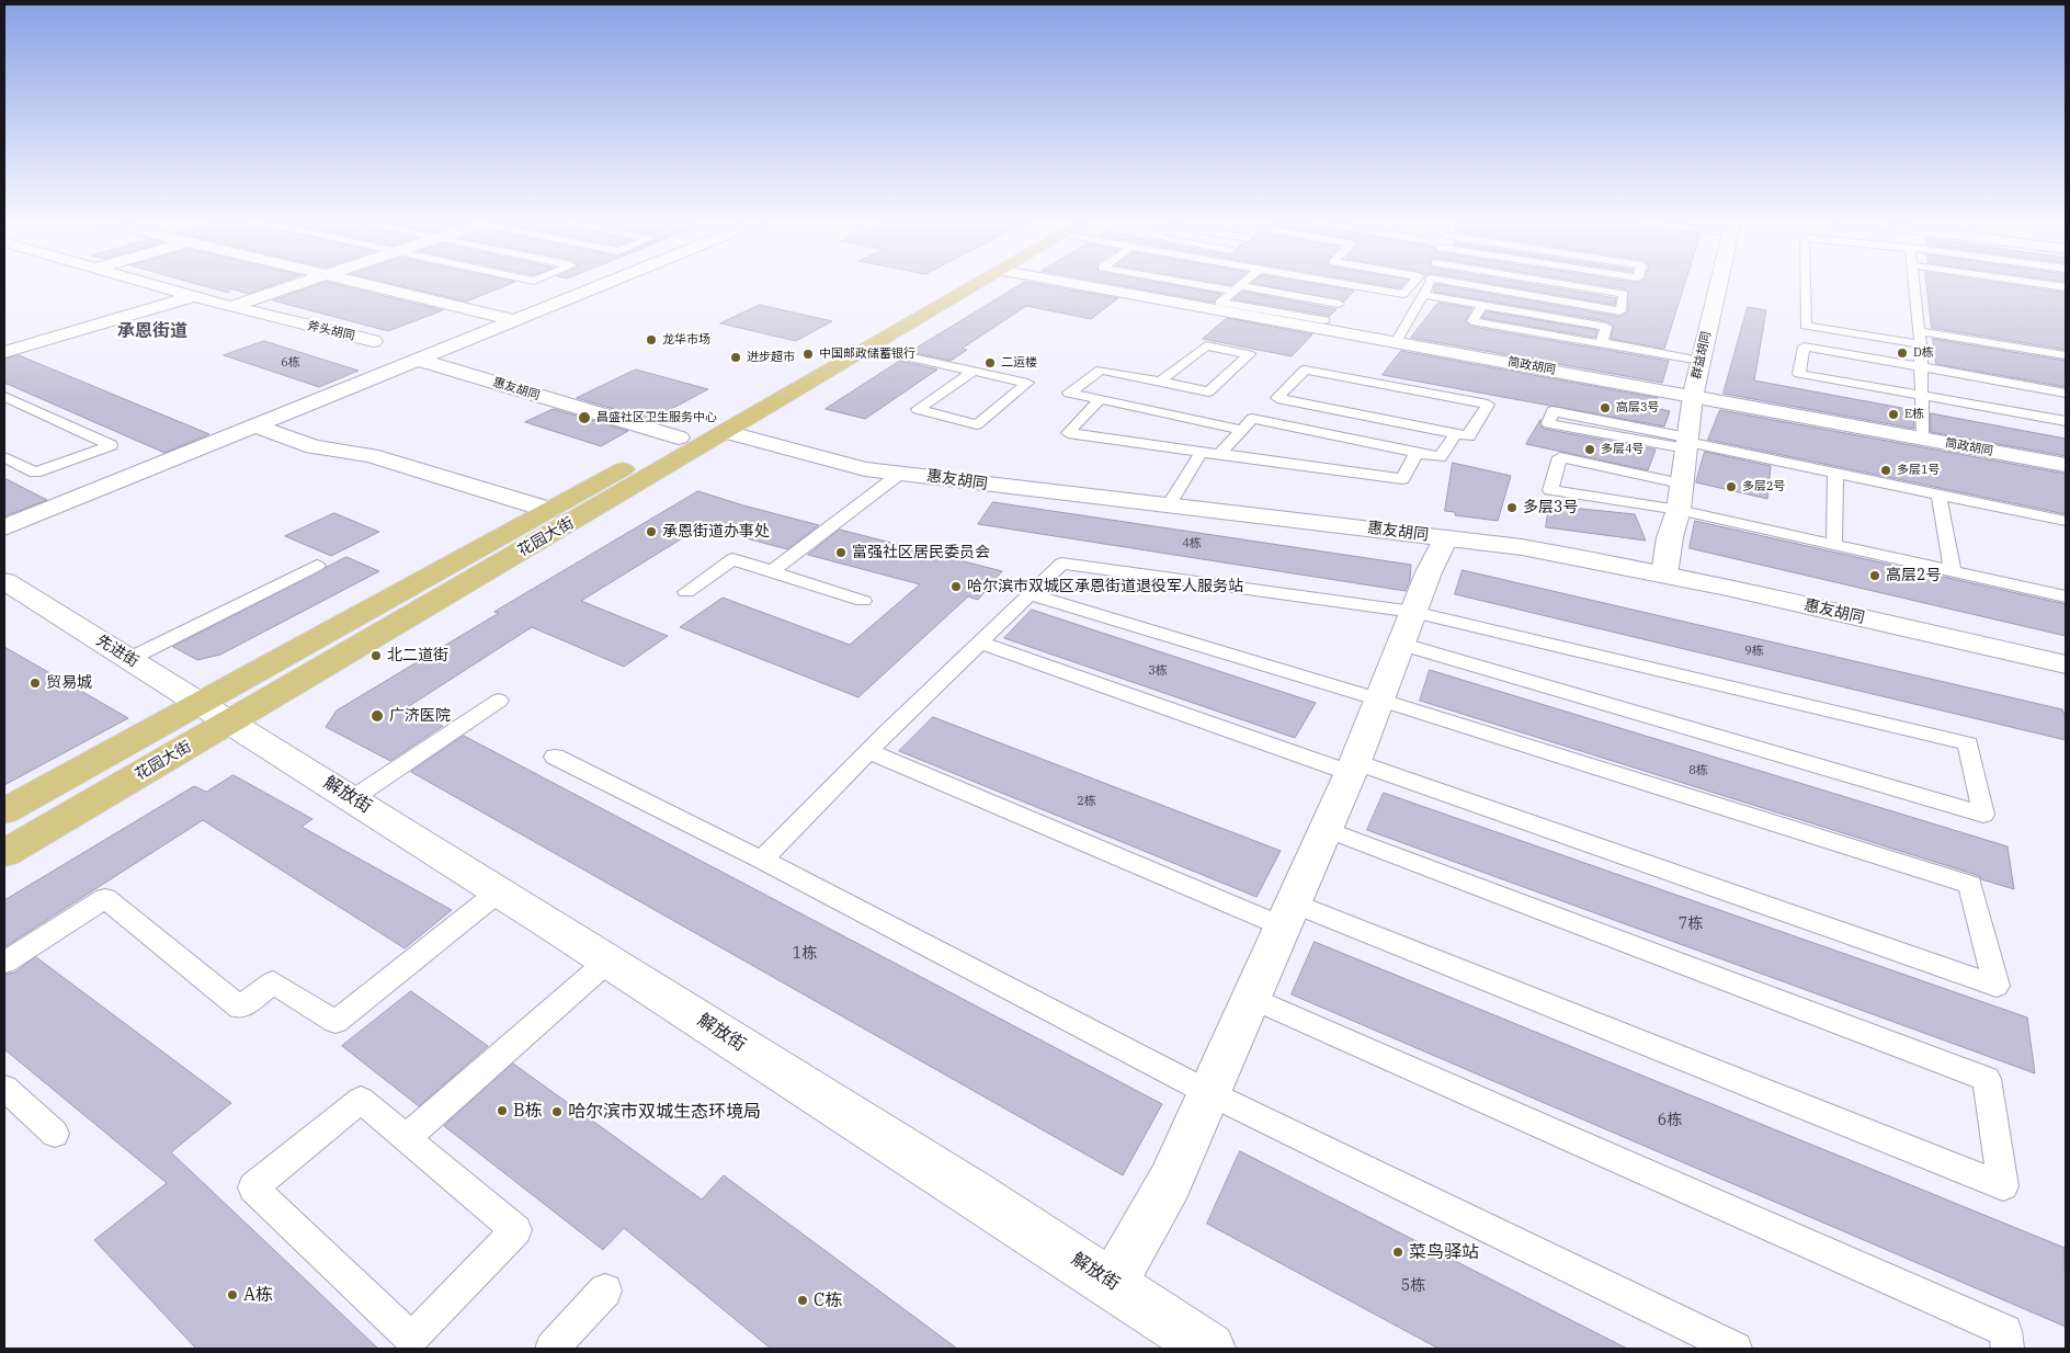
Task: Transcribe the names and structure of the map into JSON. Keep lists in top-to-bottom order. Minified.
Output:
{"streets":{"main road":["花园大街"],"street":["斧头胡同","群益胡同","简政胡同","惠友胡同","先进街","解放街"]},"crossings":[["群益胡同","简政胡同"],["群益胡同","惠友胡同"],["惠友胡同","花园大街"],["花园大街","先进街"],["花园大街","解放街"],["先进街","解放街"]],"districts":["承恩街道"],"places":["龙华市场","D栋","中国邮政储蓄银行","进步超市","二运楼","高层3号","E栋","昌盛社区卫生服务中心","多层4号","多层1号","多层2号","多层3号","承恩街道办事处","富强社区居民委员会","高层2号","哈尔滨市双城区承恩街道退役军人服务站","北二道街","贸易城","广济医院","B栋","哈尔滨市双城生态环境局","菜鸟驿站","A栋","C栋"],"house_numbers":["6栋","4栋","9栋","3栋","8栋","2栋","7栋","1栋","6栋","5栋"]}
